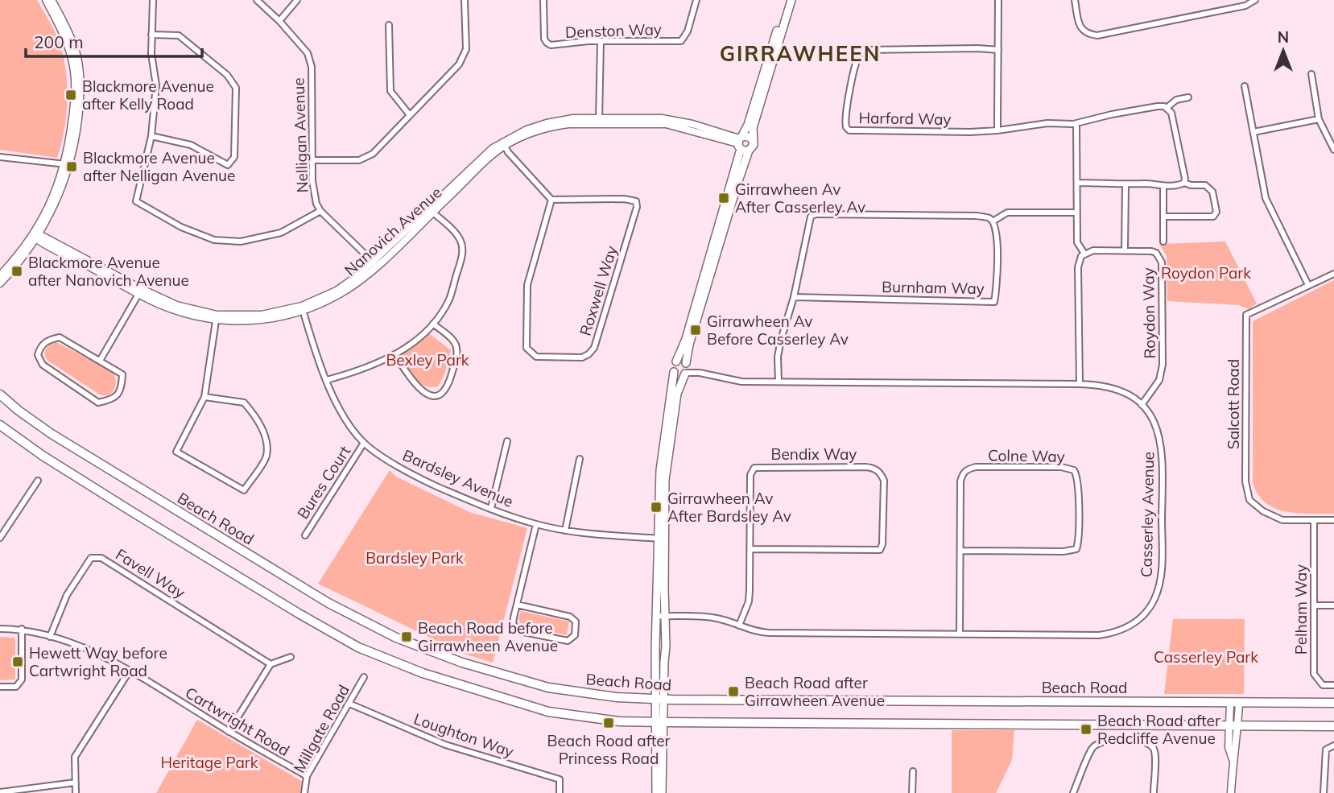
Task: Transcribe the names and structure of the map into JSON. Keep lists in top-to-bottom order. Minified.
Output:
{"streets":{"main road":["Beach Road"],"street":["Denston Way","Harford Way","Nelligan Avenue","Nanovich Avenue","Burnham Way","Roxwell Way","Roydon Way","Salcott Road","Bendix Way","Colne Way","Bardsley Avenue","Bures Court","Casserley Avenue","Favell Way","Pelham Way","Cartwright Road","Millgate Road","Loughton Way"]},"crossings":[["Nelligan Avenue","Nanovich Avenue"],["Nanovich Avenue","Bardsley Avenue"],["Roydon Way","Casserley Avenue"],["Salcott Road","Pelham Way"],["Bendix Way","Casserley Avenue"],["Colne Way","Casserley Avenue"],["Bardsley Avenue","Bures Court"],["Favell Way","Cartwright Road"],["Cartwright Road","Millgate Road"],["Millgate Road","Loughton Way"]],"districts":["GIRRAWHEEN"],"parks":["Roydon Park","Bexley Park","Bardsley Park","Casserley Park","Heritage Park"],"places":{"transit":["Blackmore Avenue after Kelly Road","Blackmore Avenue after Nelligan Avenue","Girrawheen Av After Casserley Av","Blackmore Avenue after Nanovich Avenue","Girrawheen Av Before Casserley Av","Girrawheen Av After Bardsley Av","Beach Road before Girrawheen Avenue","Hewett Way before Cartwright Road","Beach Road after Girrawheen Avenue","Beach Road after Princess Road","Beach Road after Redcliffe Avenue"]},"scale_bar":"200 m","north":"top"}
